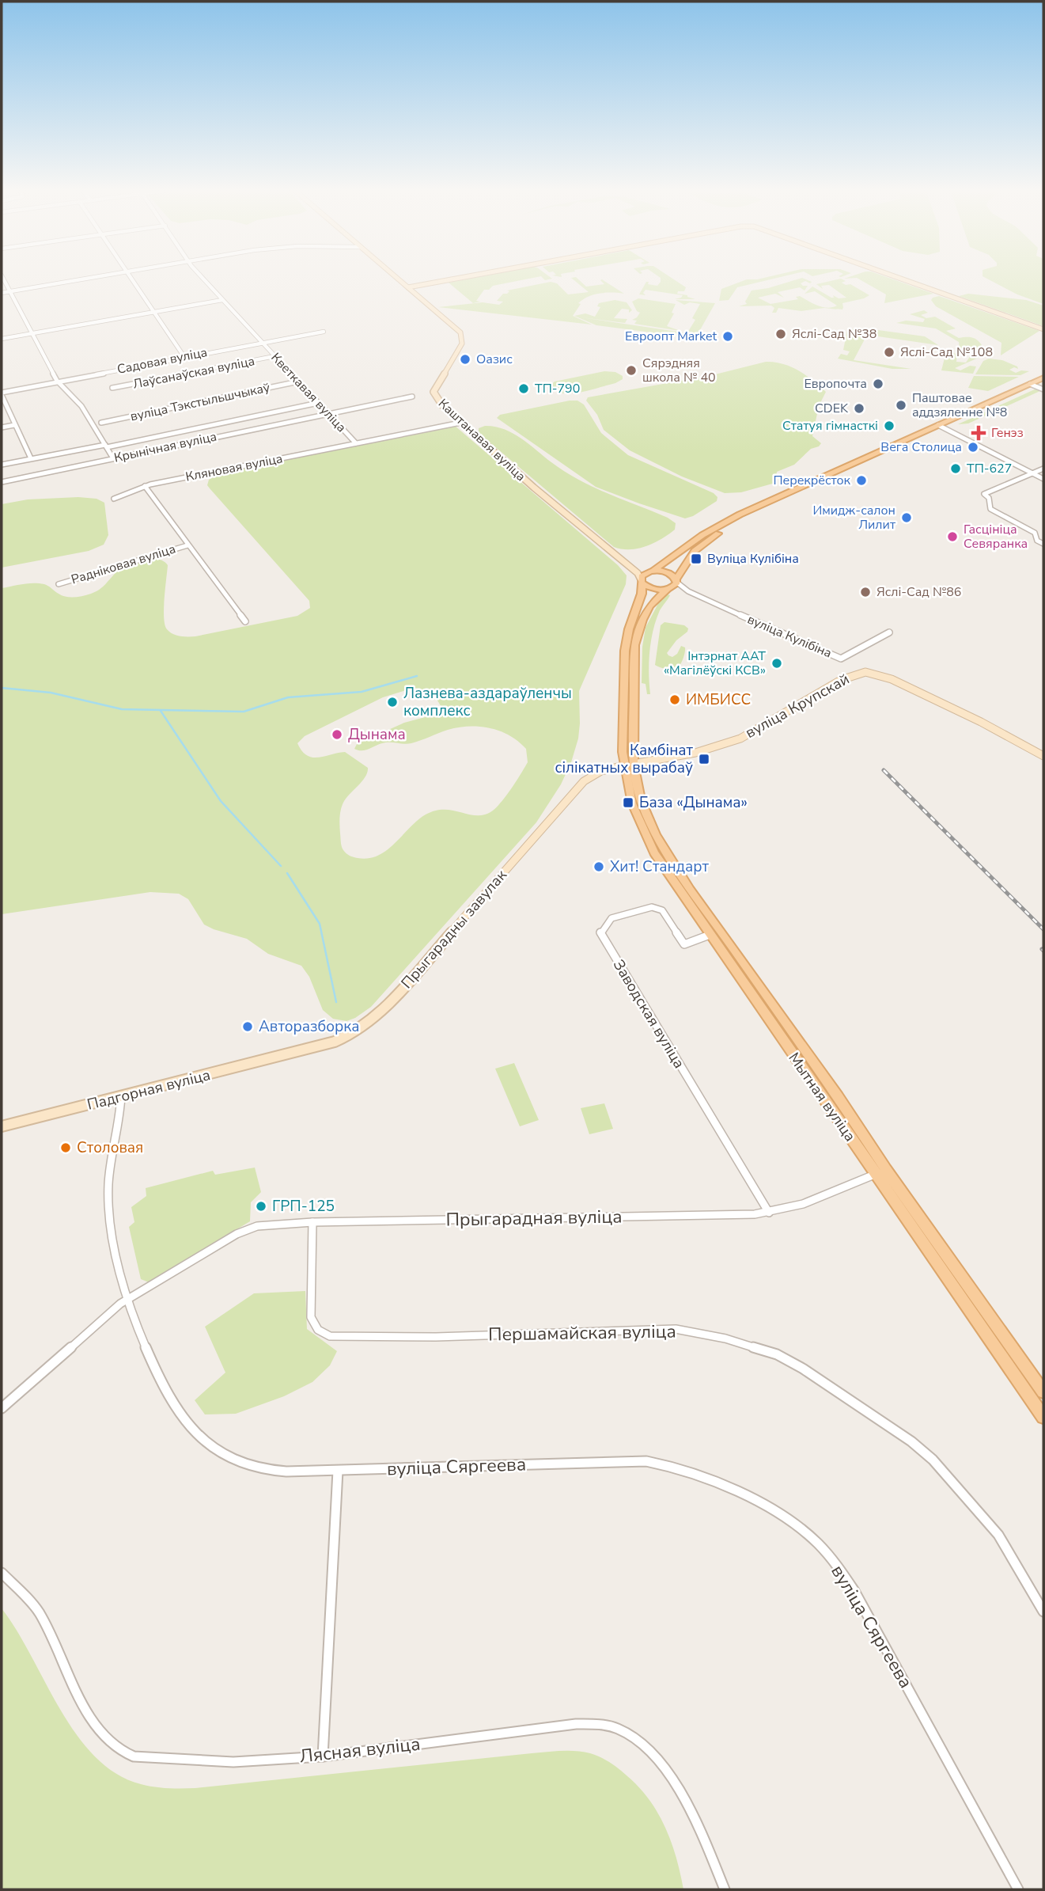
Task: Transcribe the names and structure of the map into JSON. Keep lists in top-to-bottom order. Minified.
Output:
{"streets":{"main road":["Каштанавая вуліца","вуліца Крупскай","Прыгарадны завулак","Падгорная вуліца","Мытная вуліца"],"street":["Садовая вуліца","Лаўсанаўская вуліца","Кветкавая вуліца","вуліца Тэкстыльшчыкаў","Крынічная вуліца","Кляновая вуліца","Радніковая вуліца","вуліца Кулібіна","Заводская вуліца","Прыгарадная вуліца","Першамайская вуліца","вуліца Сяргеева","Лясная вуліца"]},"crossings":[["Садовая вуліца","Кветкавая вуліца"],["Лаўсанаўская вуліца","Кветкавая вуліца"],["Кветкавая вуліца","вуліца Тэкстыльшчыкаў"],["Кветкавая вуліца","Крынічная вуліца"],["Кветкавая вуліца","Кляновая вуліца"],["Каштанавая вуліца","Кляновая вуліца"],["Кляновая вуліца","Радніковая вуліца"],["вуліца Крупскай","Прыгарадны завулак"],["вуліца Крупскай","Мытная вуліца"],["Прыгарадны завулак","Падгорная вуліца"],["Заводская вуліца","Мытная вуліца"],["Заводская вуліца","Прыгарадная вуліца"],["Падгорная вуліца","вуліца Сяргеева"],["Мытная вуліца","Прыгарадная вуліца"],["Прыгарадная вуліца","Першамайская вуліца"]],"places":{"other":["Яслі-Сад №38","Евроопт Market","Яслі-Сад №108","Оазис","Сярэдняя школа № 40","Европочта","ТП-790","Паштовае аддзяленне №8","CDEK","Статуя гімнасткі","Вега Столица","ТП-627","Перекрёсток","Имидж-салон Лилит","Гасцініца Севяранка","Яслі-Сад №86","Інтэрнат ААТ «Магілёўскі КСВ»","ИМБИСС","Лазнева-аздараўленчы комплекс","Дынама","Хит! Стандарт","Авторазборка","Столовая","ГРП-125"],"health":["Генэз"],"transit":["Вуліца Кулібіна","Камбінат сілікатных вырабаў","База «Дынама»"]}}
